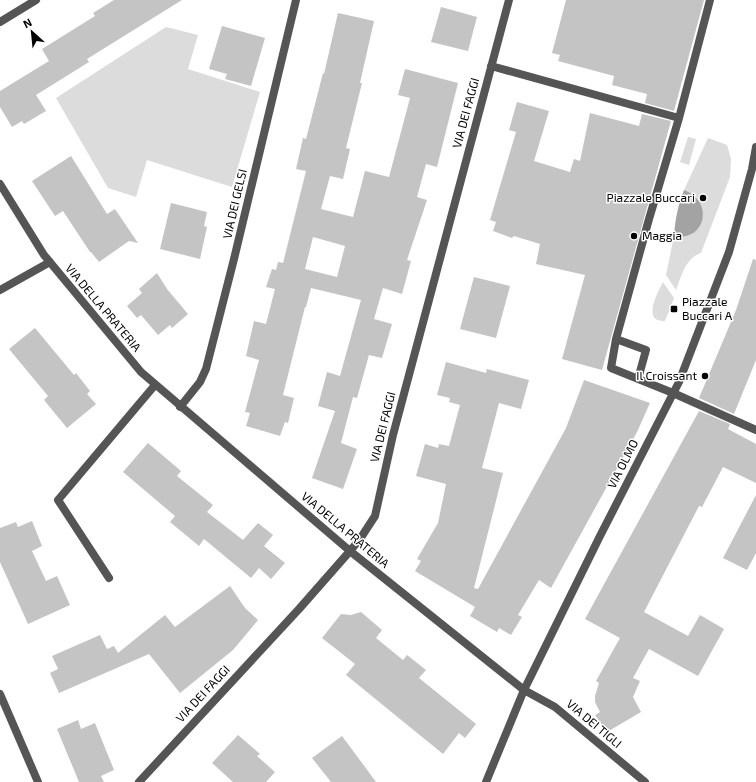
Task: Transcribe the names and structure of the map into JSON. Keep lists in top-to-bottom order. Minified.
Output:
{"streets":{"street":["VIA DEI FAGGI","VIA DEI GELSI","VIA DELLA PRATERIA","VIA OLMO","VIA DEI TIGLI"]},"crossings":[["VIA DEI FAGGI","VIA DELLA PRATERIA"],["VIA DEI GELSI","VIA DELLA PRATERIA"],["VIA DELLA PRATERIA","VIA OLMO"],["VIA DELLA PRATERIA","VIA DEI TIGLI"],["VIA OLMO","VIA DEI TIGLI"]],"places":{"other":["Piazzale Buccari","Maggia","Il Croissant"],"transit":["Piazzale Buccari A"]},"north":"top left"}
